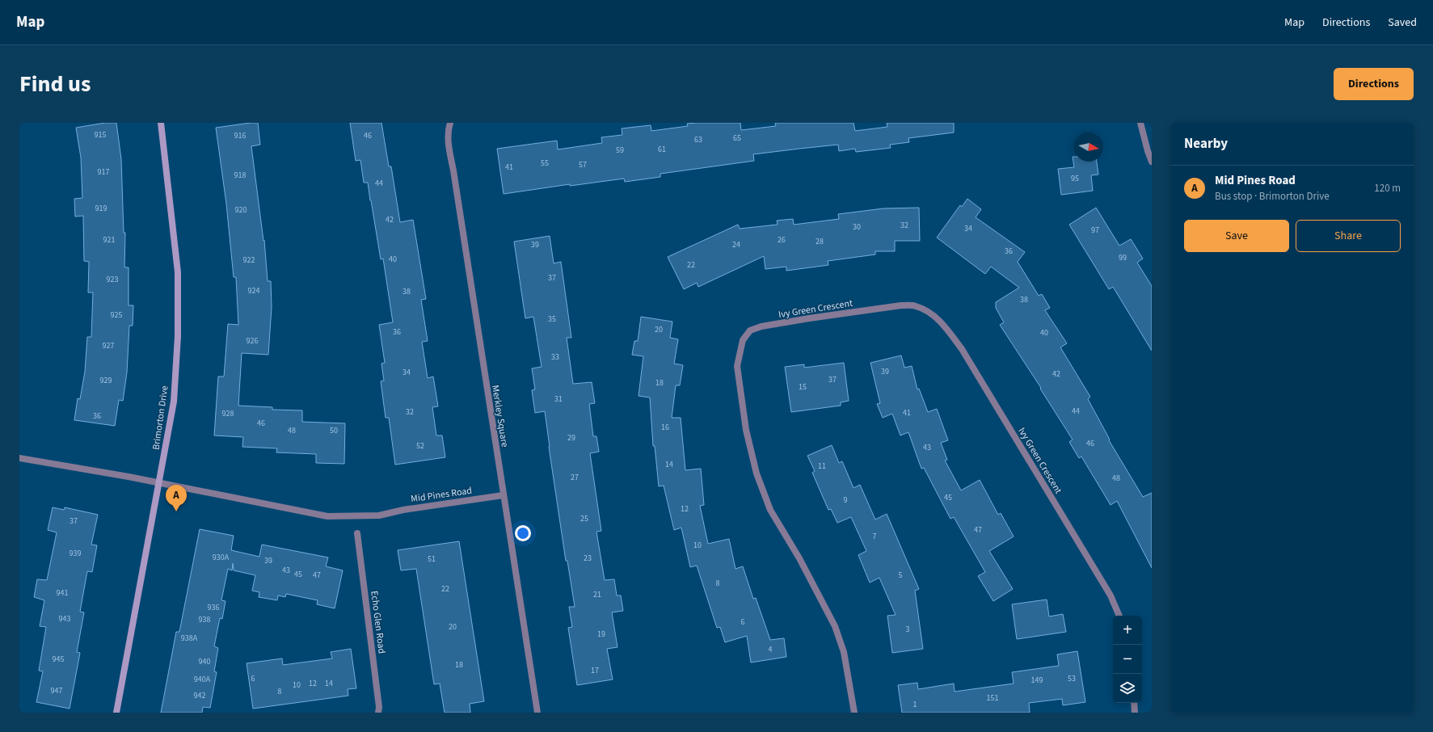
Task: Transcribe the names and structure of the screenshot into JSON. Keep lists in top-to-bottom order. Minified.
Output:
{"streets":{"street":["Ivy Green Crescent","Merkley Square","Brimorton Drive","Mid Pines Road","Echo Glen Road"]},"crossings":[["Merkley Square","Mid Pines Road"],["Brimorton Drive","Mid Pines Road"]],"house_numbers":["915","916","46","65","63","61","59","55","57","41","917","918","95","44","919","920","42","32","30","34","97","921","26","28","39","24","36","99","40","922","22","37","923","924","38","38","925","35","20","36","40","926","927","33","39","34","42","37","929","18","15","31","44","32","41","928","36","46","16","48","50","29","46","52","43","14","11","27","48","45","9","12","25","37","47","7","10","939","930A","23","51","39","43","45","47","5","8","22","941","21","936","943","938","6","20","3","19","938A","4","945","940","18","17","6","53","940A","149","12","14","10","947","8","942","151","1"],"north":"right","page":{"header":"Map","nav":["Map","Directions","Saved"],"title":"Find us","buttons":["Directions",["Save","Share"]],"heading":"Nearby","list":[{"mark":"A","name":"Mid Pines Road","note":"Bus stop · Brimorton Drive","value":"120 m"}],"pins":"A","map_buttons":["+","−"]}}
